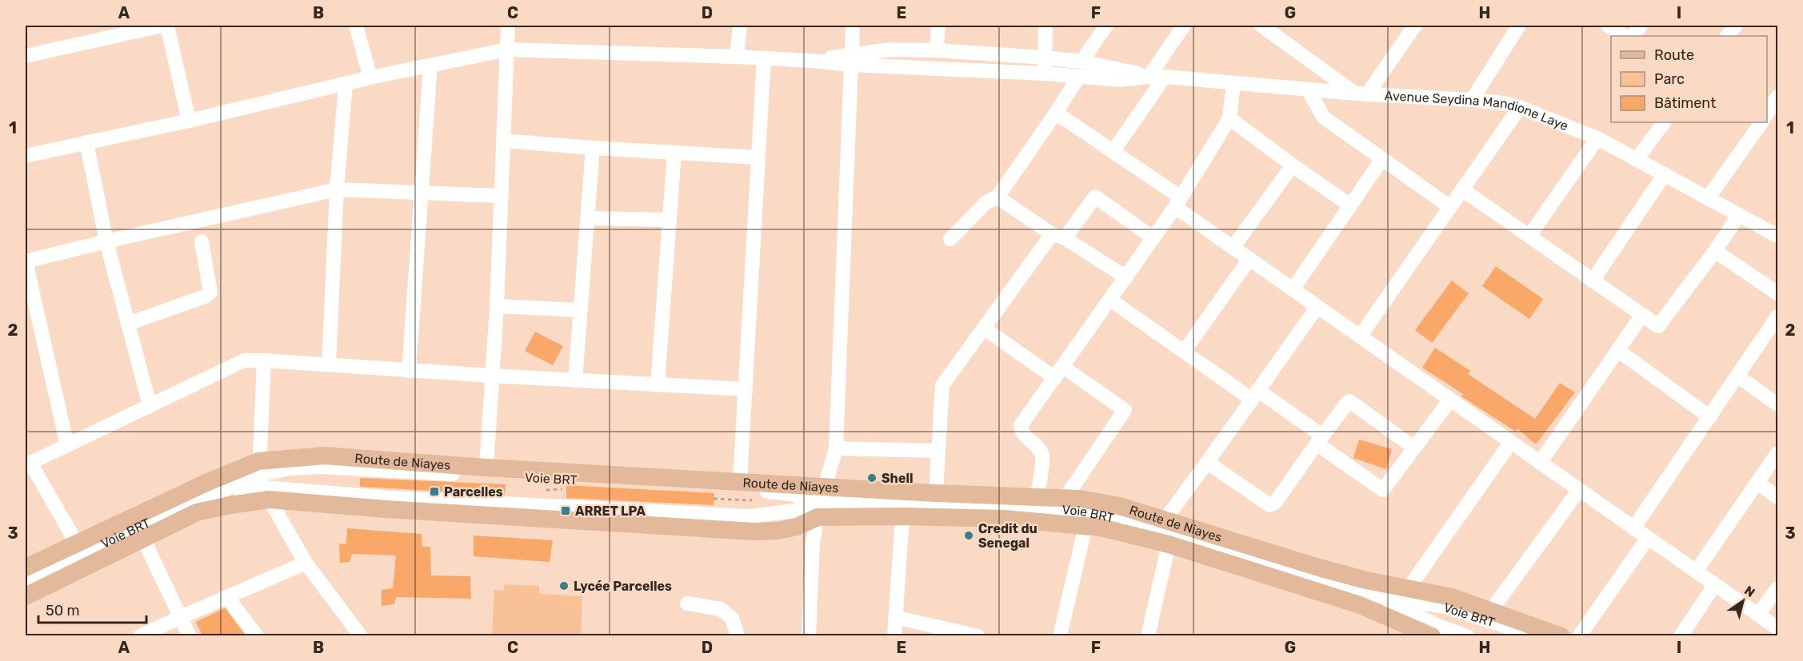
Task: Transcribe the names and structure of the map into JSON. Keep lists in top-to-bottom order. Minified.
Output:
{"streets":{"main road":["Route de Niayes"],"street":["Avenue Seydina Mandione Laye","Voie BRT"]},"crossings":[["Route de Niayes","Voie BRT"]],"places":{"other":["Shell","Credit du Senegal","Lycée Parcelles"],"transit":["Parcelles","ARRET LPA"]},"legend":["Route","Parc","Bâtiment"],"scale_bar":"50 m","north":"top right","grid":{"columns":["A","B","C","D","E","F","G","H","I"],"rows":["1","2","3"]}}
